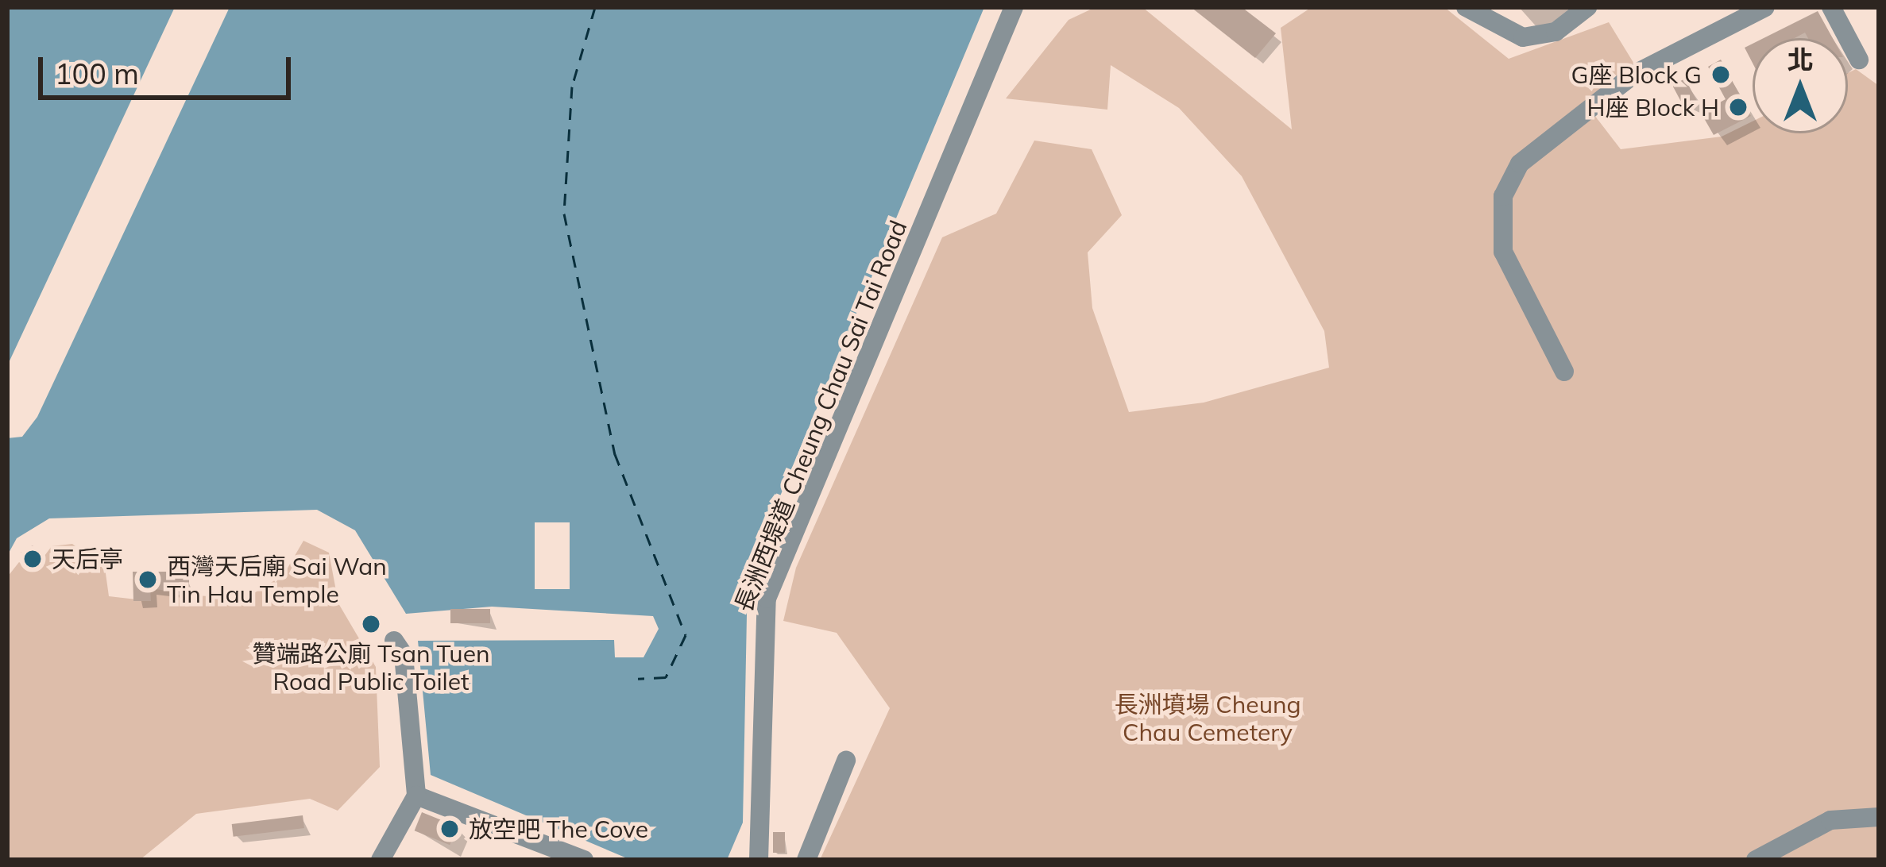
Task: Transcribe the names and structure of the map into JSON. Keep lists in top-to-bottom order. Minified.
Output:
{"streets":{"street":["長洲西堤道 Cheung Chau Sai Tai Road"]},"parks":["長洲墳場 Cheung Chau Cemetery"],"places":["G座 Block G","H座 Block H","天后亭","西灣天后廟 Sai Wan Tin Hau Temple","贊端路公廁 Tsan Tuen Road Public Toilet","放空吧 The Cove"],"scale_bar":"100 m","north":"top"}
